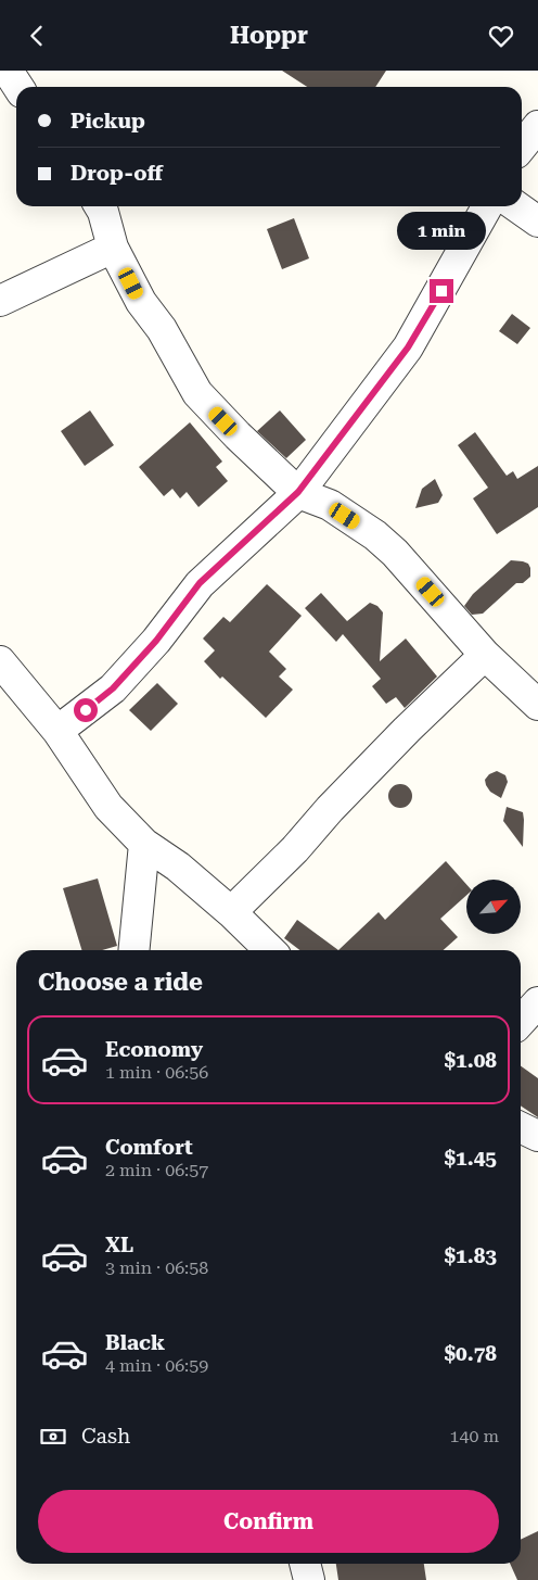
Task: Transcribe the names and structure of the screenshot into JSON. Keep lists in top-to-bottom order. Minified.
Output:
{"north":"top right","page":{"header":"Hoppr","banner":["Pickup","Drop-off"],"bubble":"1 min","heading":"Choose a ride","list":[{"name":"Economy","note":"1 min · 06:56","value":"$1.08"},{"name":"Comfort","note":"2 min · 06:57","value":"$1.45"},{"name":"XL","note":"3 min · 06:58","value":"$1.83"},{"name":"Black","note":"4 min · 06:59","value":"$0.78"}],"pay":["Cash","140 m"],"buttons":"Confirm"}}
